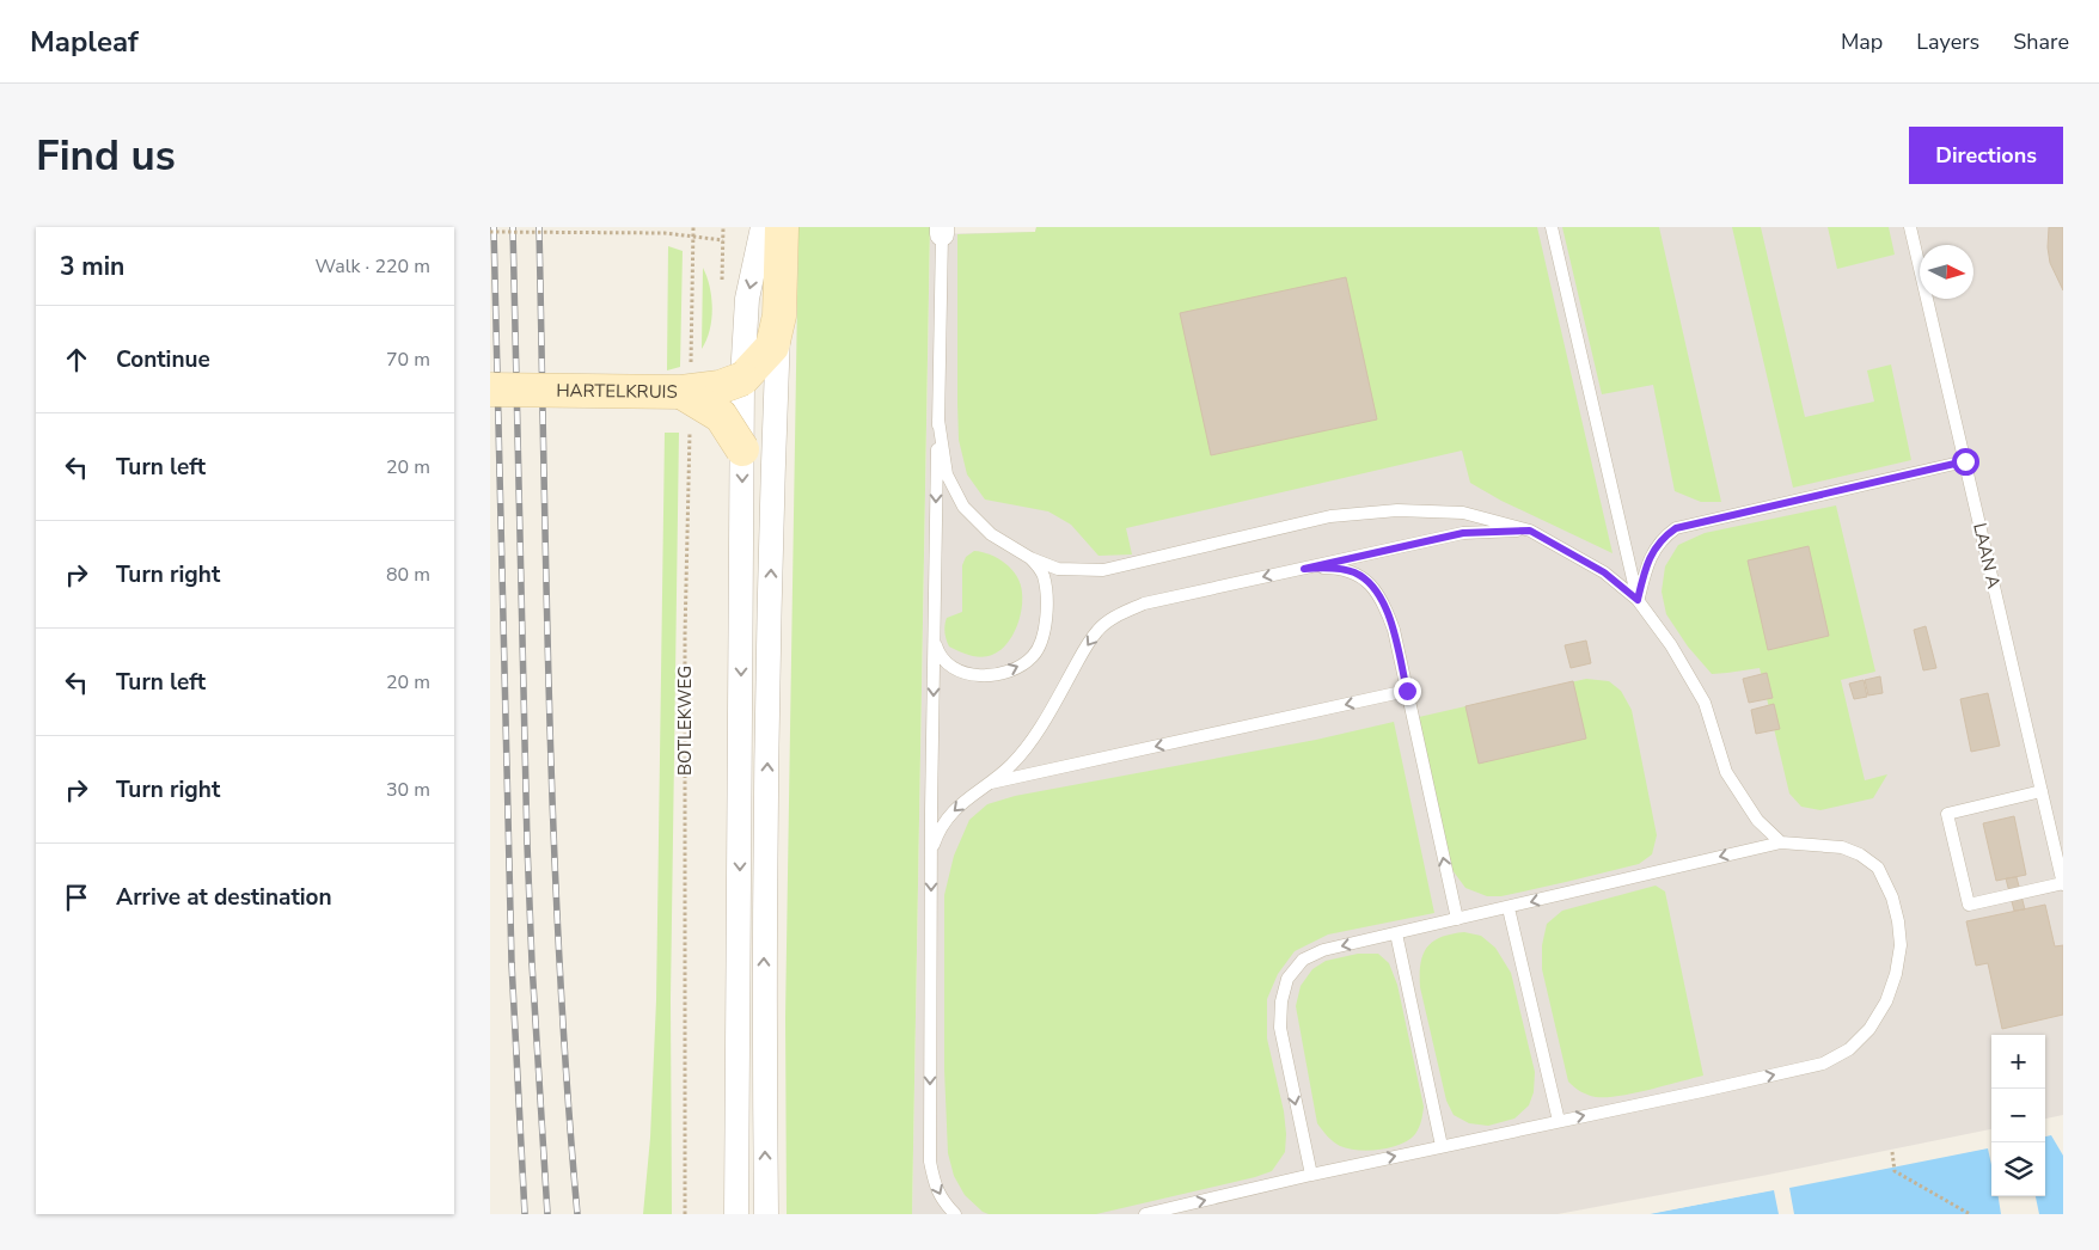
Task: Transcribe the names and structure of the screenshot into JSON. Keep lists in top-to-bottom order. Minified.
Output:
{"streets":{"main road":["HARTELKRUIS"],"lane":["LAAN A"],"path":["BOTLEKWEG"]},"north":"right","page":{"header":"Mapleaf","nav":["Map","Layers","Share"],"buttons":"Directions","title":"Find us","heading":["3 min","Walk · 220 m"],"list":[["Continue","70 m"],["Turn left","20 m"],["Turn right","80 m"],["Turn left","20 m"],["Turn right","30 m"],"Arrive at destination"],"map_buttons":["+","−"]}}
